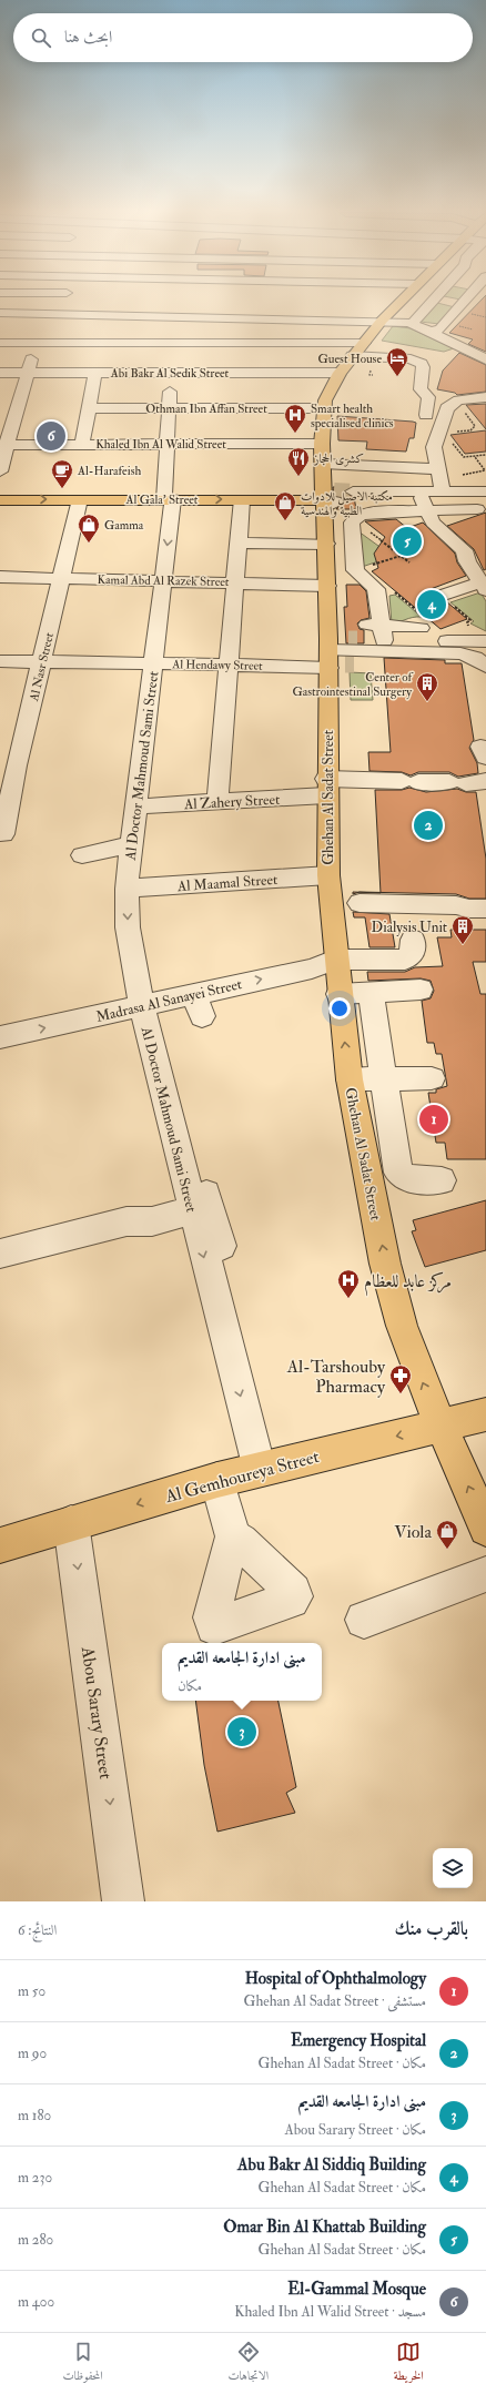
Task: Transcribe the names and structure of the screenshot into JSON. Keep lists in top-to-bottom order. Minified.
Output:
{"streets":{"main road":["Al Gala' Street","Ghehan Al Sadat Street","Al Gemhoureya Street"],"street":["Abi Bakr Al Sedik Street","Othman Ibn Affan Street","Khaled Ibn Al Walid Street","Kamal Abd Al Razek Street","Al Hendawy Street","Al Nasr Street","Al Doctor Mahmoud Sami Street","Al Zahery Street","Al Maamal Street","Madrasa Al Sanayei Street","Abou Sarary Street"]},"crossings":[["Abi Bakr Al Sedik Street","Al Doctor Mahmoud Sami Street"],["Abi Bakr Al Sedik Street","Ghehan Al Sadat Street"],["Othman Ibn Affan Street","Al Doctor Mahmoud Sami Street"],["Othman Ibn Affan Street","Ghehan Al Sadat Street"],["Khaled Ibn Al Walid Street","Al Gala' Street"],["Khaled Ibn Al Walid Street","Al Doctor Mahmoud Sami Street"],["Khaled Ibn Al Walid Street","Ghehan Al Sadat Street"],["Al Gala' Street","Al Nasr Street"],["Al Gala' Street","Al Doctor Mahmoud Sami Street"],["Al Gala' Street","Ghehan Al Sadat Street"],["Kamal Abd Al Razek Street","Al Nasr Street"],["Kamal Abd Al Razek Street","Al Doctor Mahmoud Sami Street"],["Kamal Abd Al Razek Street","Ghehan Al Sadat Street"],["Al Hendawy Street","Al Nasr Street"],["Al Hendawy Street","Al Doctor Mahmoud Sami Street"],["Al Hendawy Street","Ghehan Al Sadat Street"],["Al Doctor Mahmoud Sami Street","Al Zahery Street"],["Al Doctor Mahmoud Sami Street","Al Maamal Street"],["Al Doctor Mahmoud Sami Street","Madrasa Al Sanayei Street"],["Al Doctor Mahmoud Sami Street","Al Gemhoureya Street"],["Ghehan Al Sadat Street","Al Zahery Street"],["Ghehan Al Sadat Street","Al Maamal Street"],["Ghehan Al Sadat Street","Madrasa Al Sanayei Street"],["Ghehan Al Sadat Street","Al Gemhoureya Street"],["Al Gemhoureya Street","Abou Sarary Street"]],"one_way":["Al Gala' Street","Ghehan Al Sadat Street","Al Gemhoureya Street","Abou Sarary Street"],"places":{"hotel":["Guest House"],"hospital":["Smart health specialised clinics","مركز عابد للعظام"],"restaurant":["كشرى الحجاز"],"cafe":["Al-Harafeish"],"shop":["مكتبة الاصيل للادوات الطبية والهندسية","Gamma","Viola"],"building":["Center of Gastrointestinal Surgery","Dialysis Unit"],"pharmacy":["Al-Tarshouby Pharmacy"]},"page":{"search":"ابحث هنا","pins":["6","5","4","2","1","3"],"popup":["مبنى ادارة الجامعه القديم","مكان"],"heading":["بالقرب منك","النتائج: 6"],"list":[{"mark":"1","name":"Hospital of Ophthalmology","note":"مستشفى · Ghehan Al Sadat Street","value":"50 m"},{"mark":"2","name":"Emergency Hospital","note":"مكان · Ghehan Al Sadat Street","value":"90 m"},{"mark":"3","name":"مبنى ادارة الجامعه القديم","note":"مكان · Abou Sarary Street","value":"180 m"},{"mark":"4","name":"Abu Bakr Al Siddiq Building","note":"مكان · Ghehan Al Sadat Street","value":"230 m"},{"mark":"5","name":"Omar Bin Al Khattab Building","note":"مكان · Ghehan Al Sadat Street","value":"280 m"},{"mark":"6","name":"El-Gammal Mosque","note":"مسجد · Khaled Ibn Al Walid Street","value":"400 m"}],"nav":["الخريطة","الاتجاهات","المحفوظات"]}}
